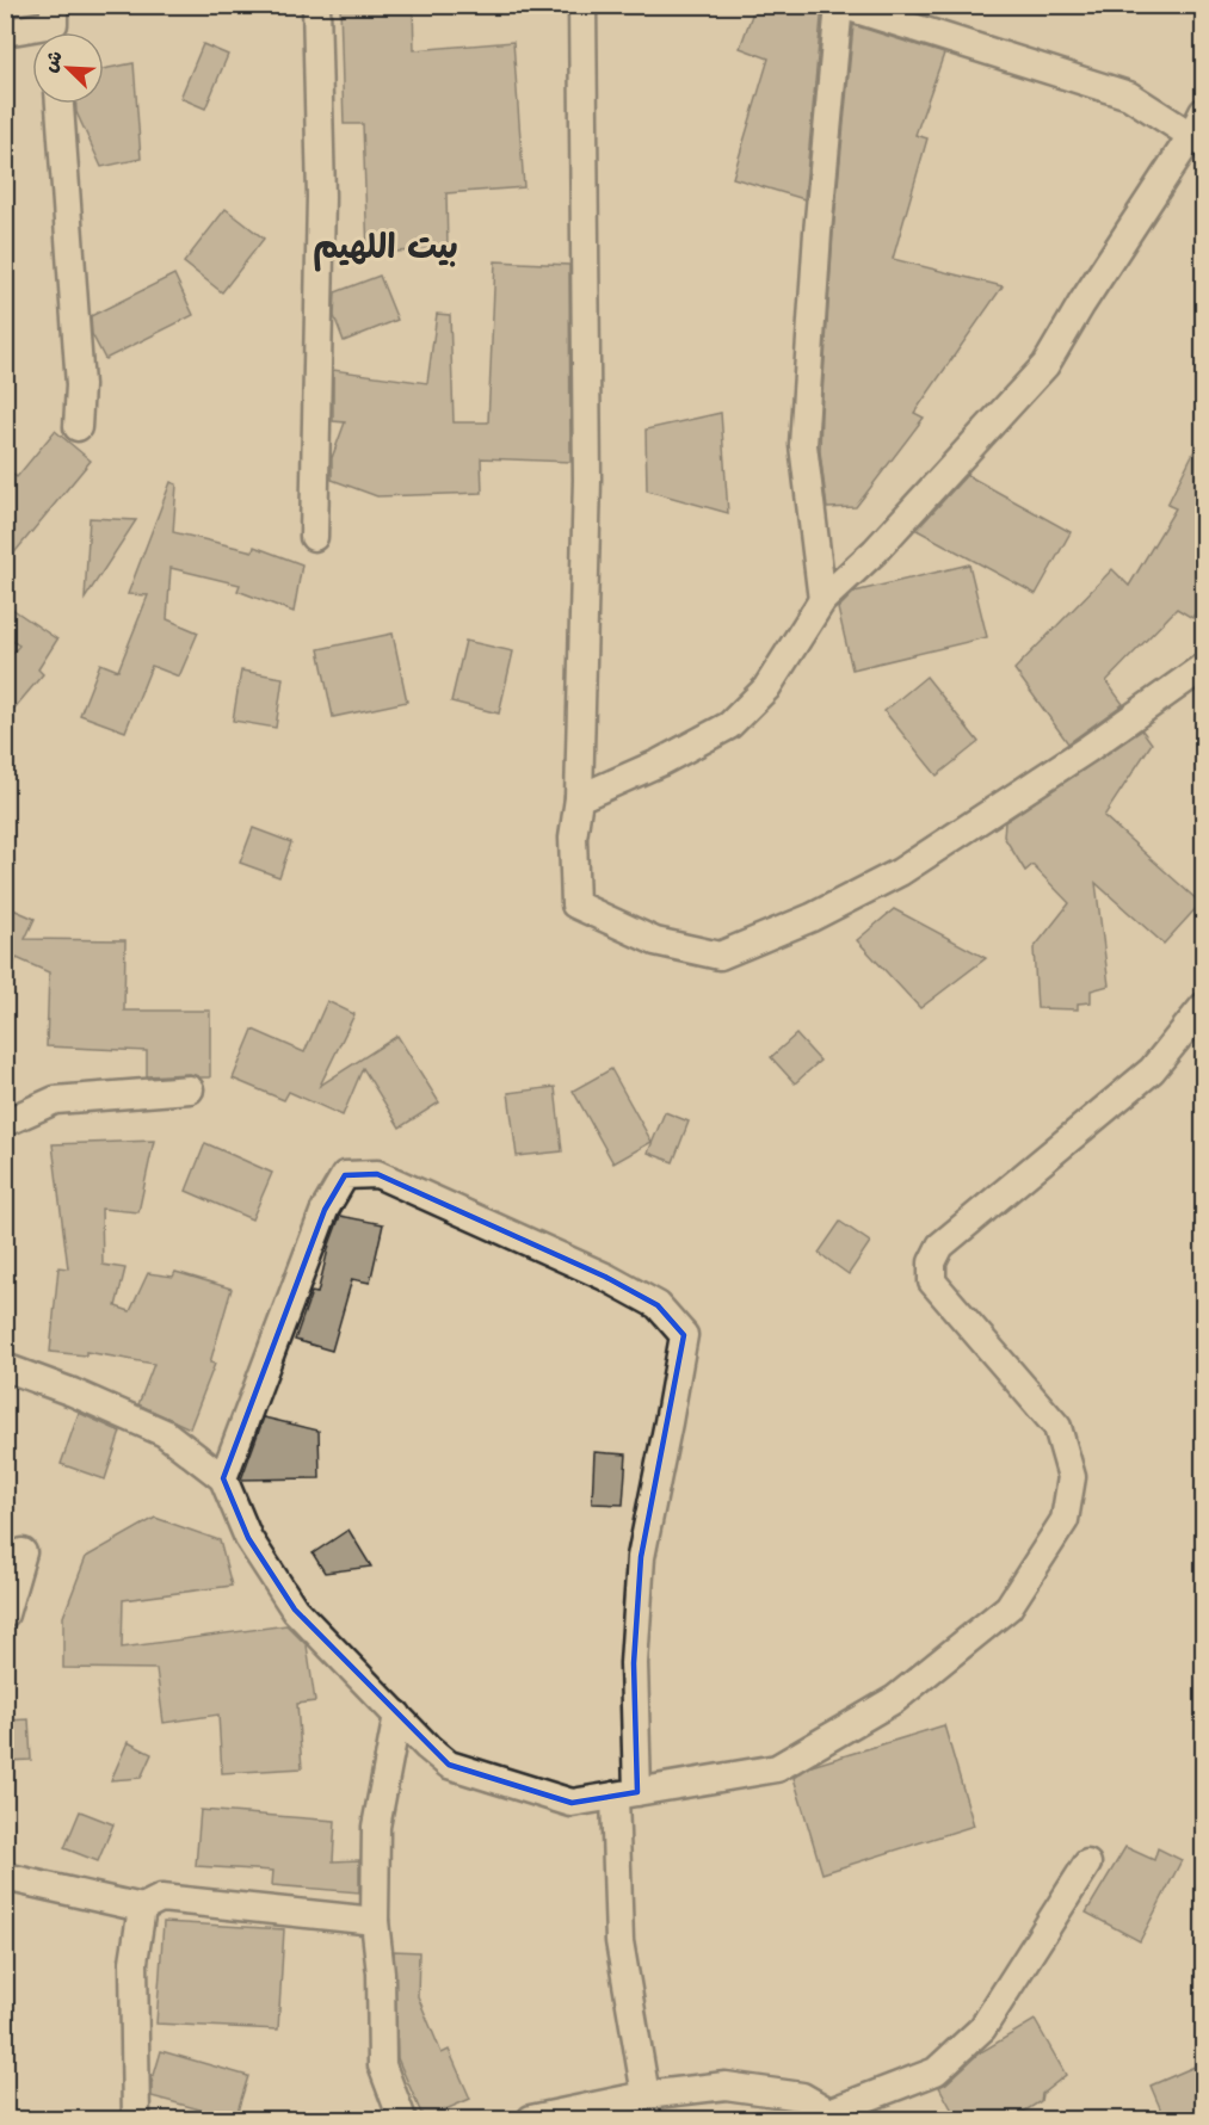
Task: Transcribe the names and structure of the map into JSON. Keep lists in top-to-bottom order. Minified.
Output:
{"districts":["بيت اللهيم"],"north":"top left"}
